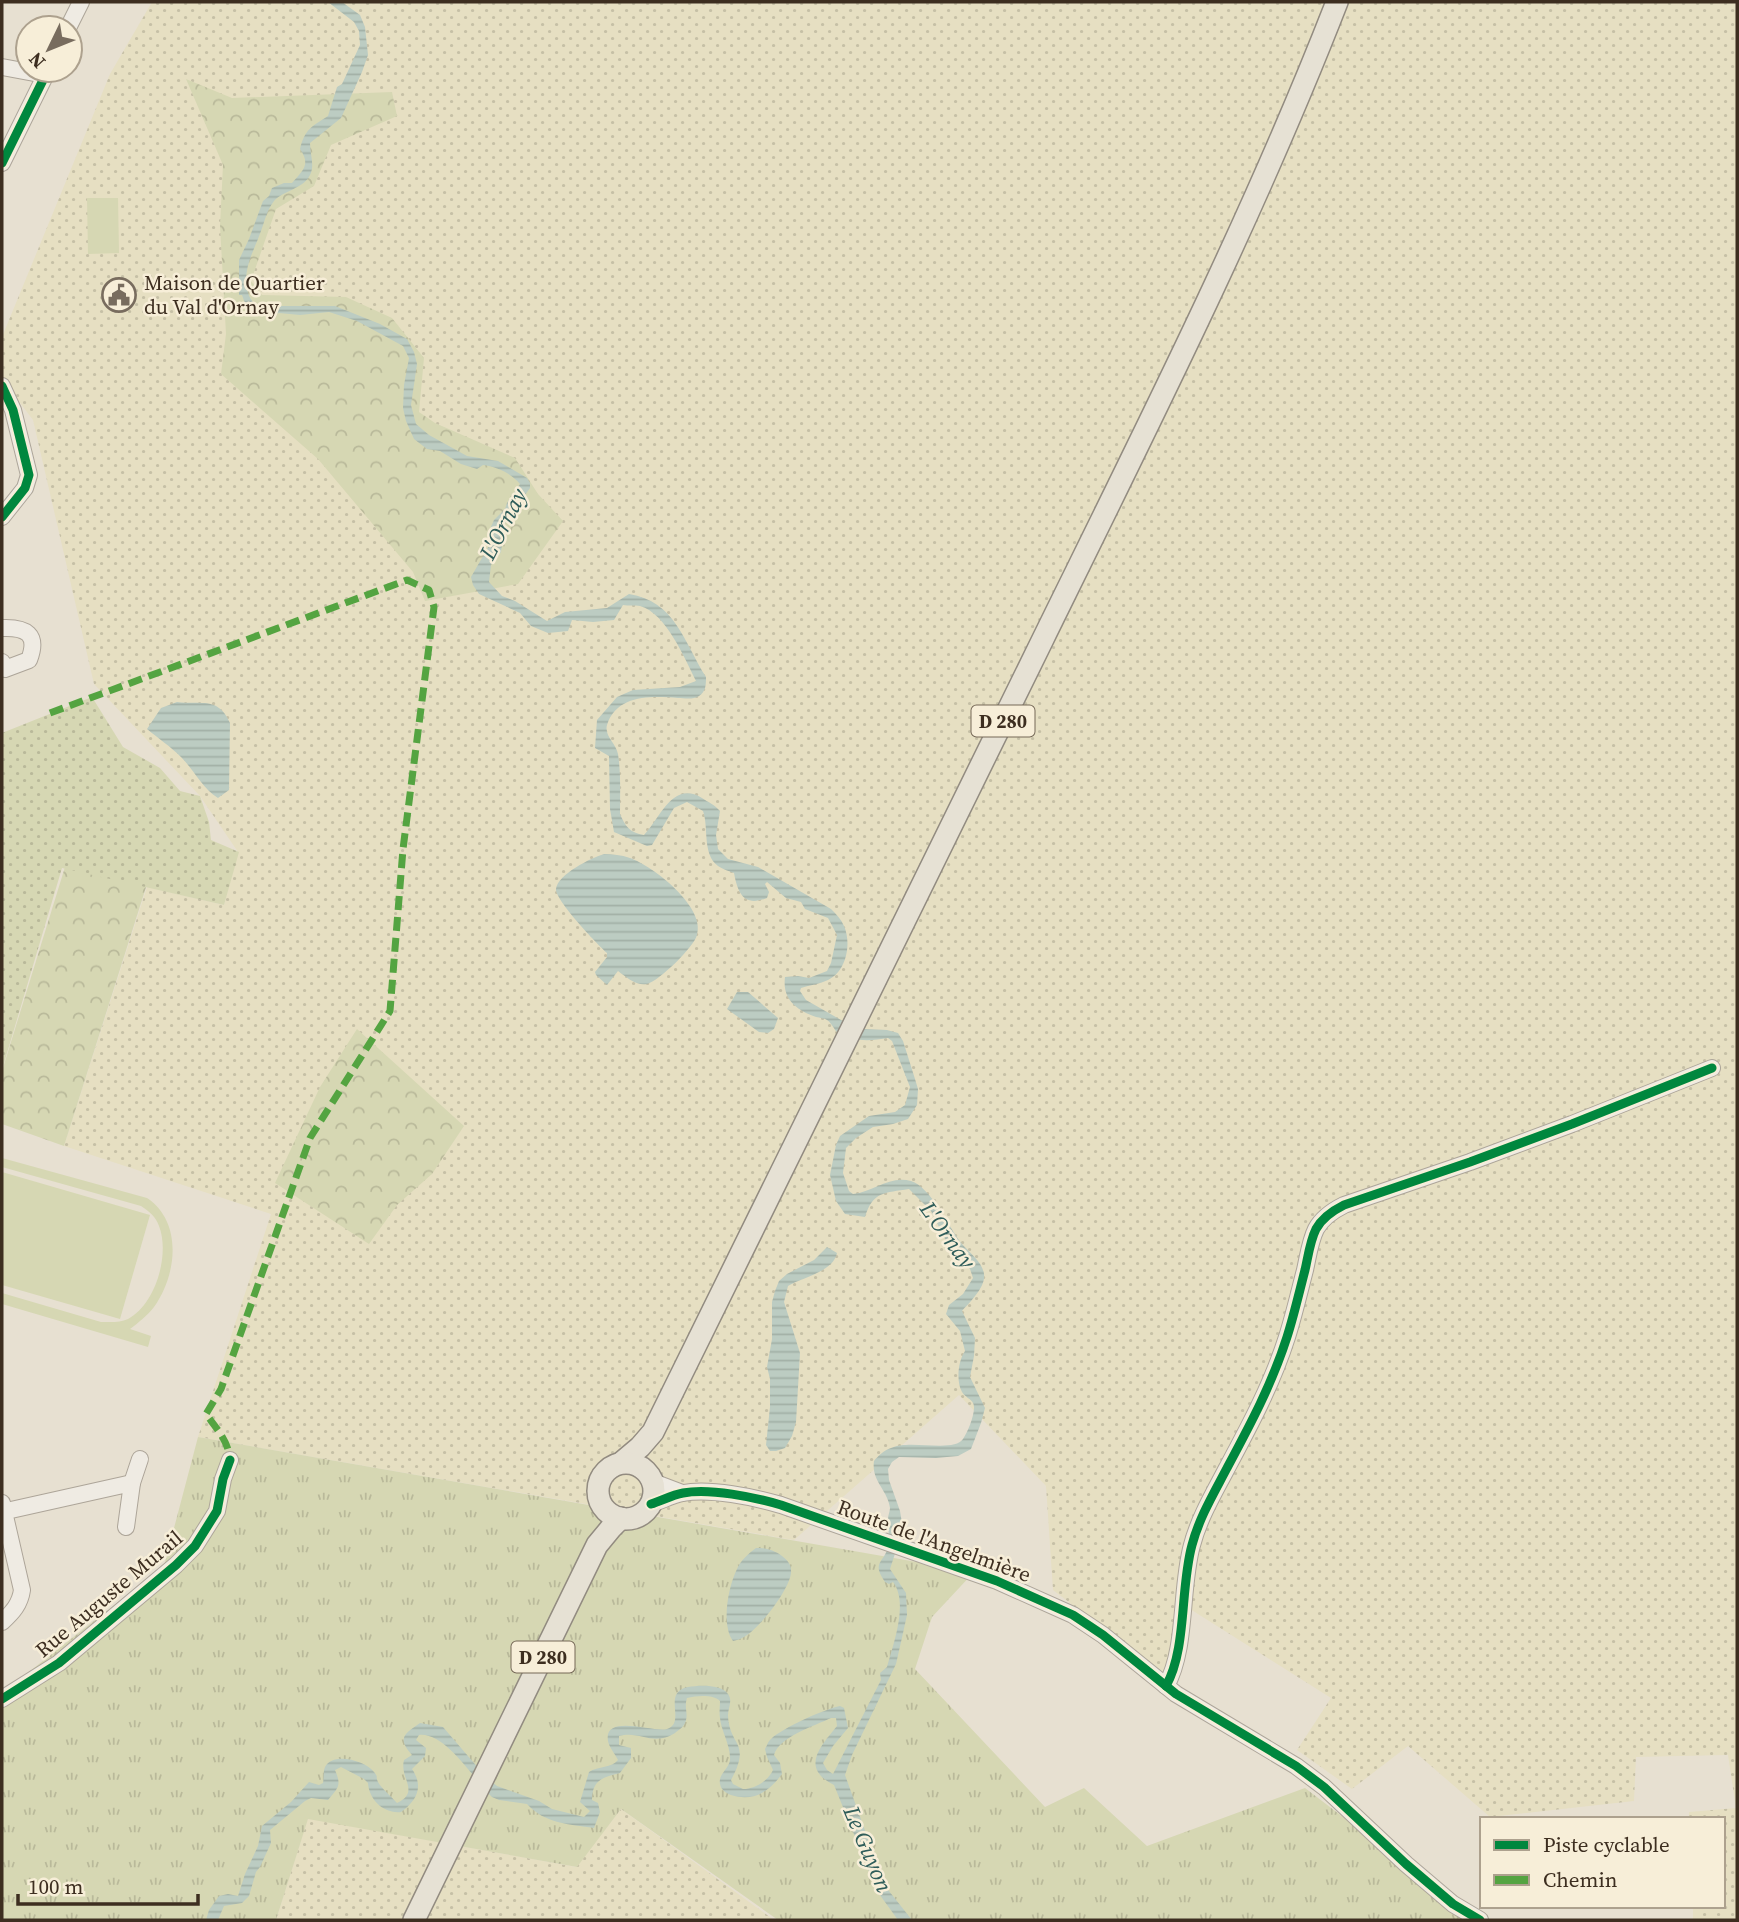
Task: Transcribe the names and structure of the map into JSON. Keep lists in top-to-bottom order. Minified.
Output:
{"streets":{"main road":["D 280"],"street":["Route de l'Angelmière","Rue Auguste Murail"]},"crossings":[["D 280","Route de l'Angelmière"]],"water":["L'Ornay","Le Guyon"],"places":{"public building":["Maison de Quartier du Val d'Ornay"]},"legend":["Piste cyclable","Chemin"],"scale_bar":"100 m","north":"bottom left"}
